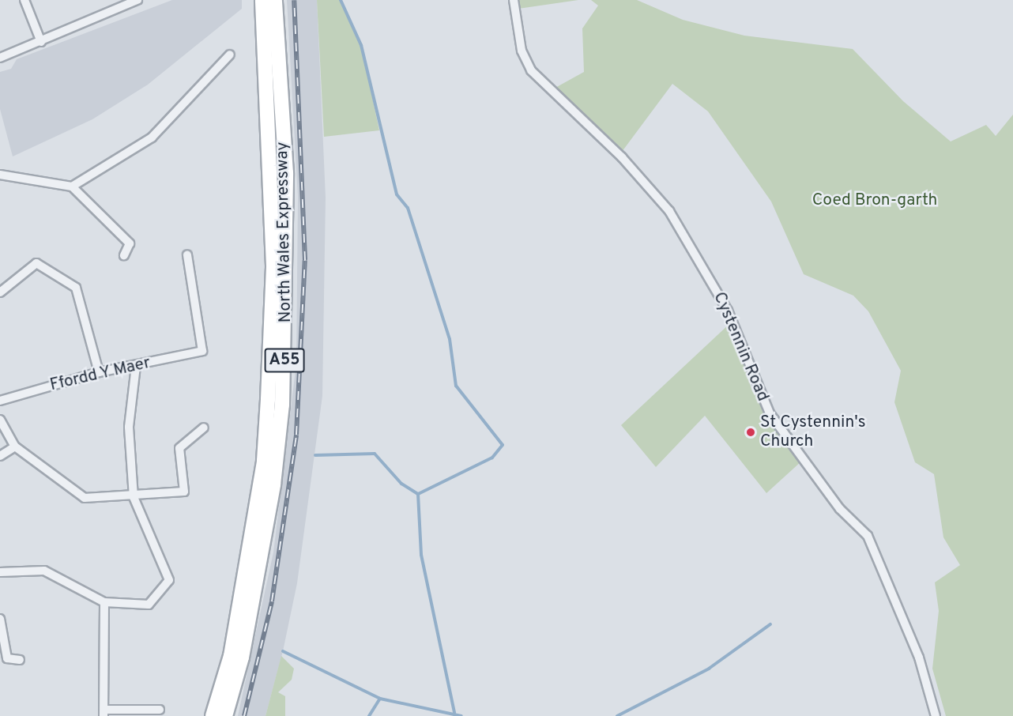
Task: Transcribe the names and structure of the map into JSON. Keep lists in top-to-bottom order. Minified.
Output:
{"streets":{"highway":["North Wales Expressway","A55"],"street":["Cystennin Road","Ffordd Y Maer"]},"parks":["Coed Bron-garth"],"places":["St Cystennin's Church"]}
